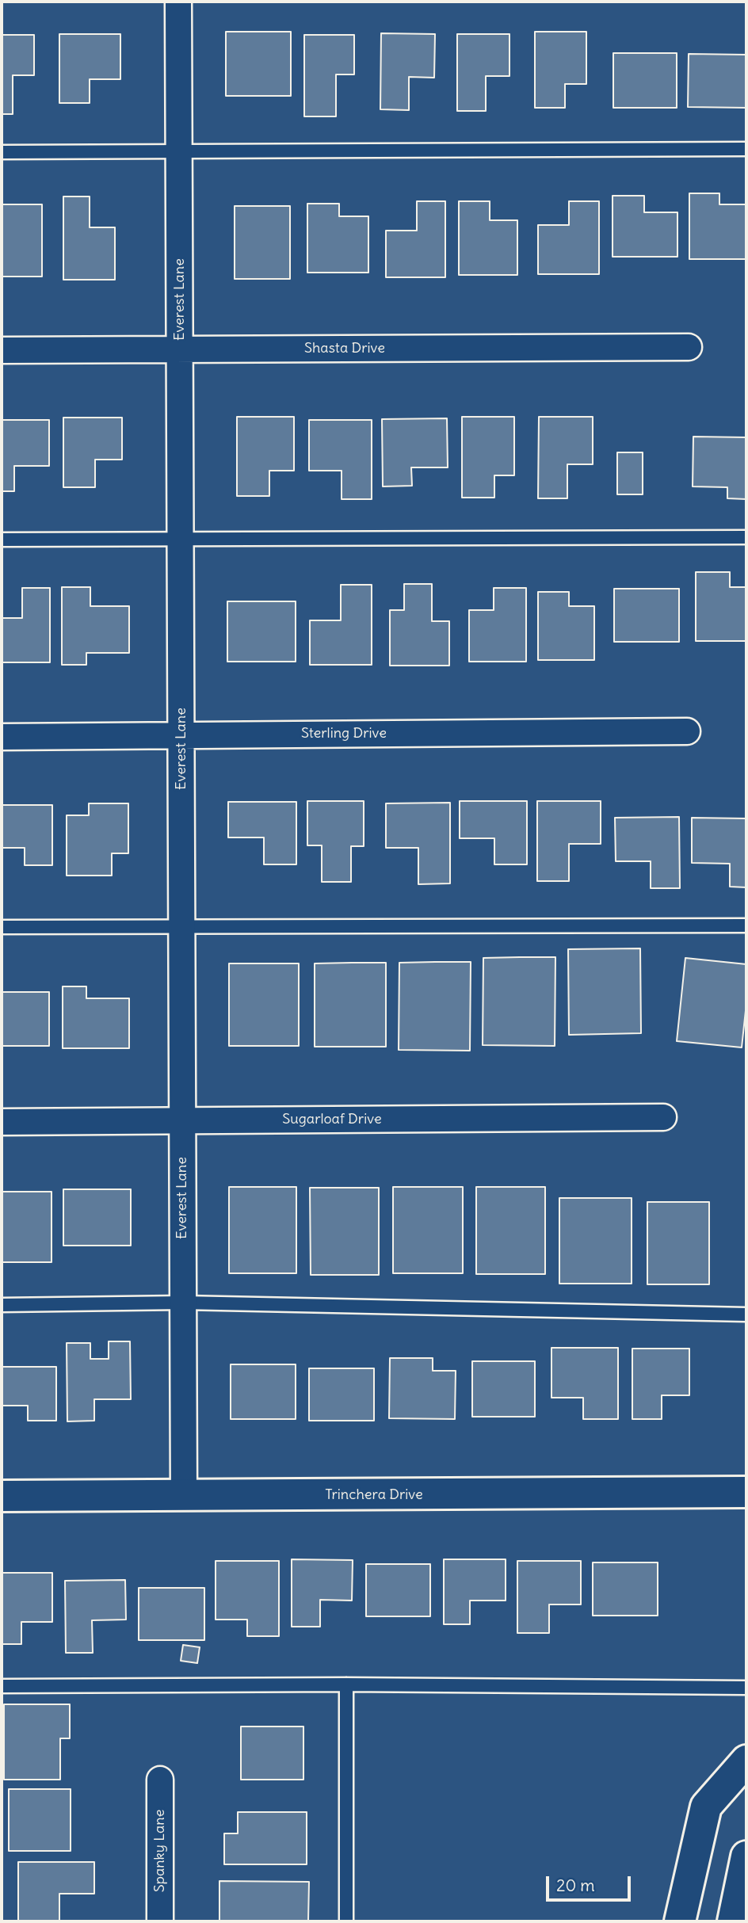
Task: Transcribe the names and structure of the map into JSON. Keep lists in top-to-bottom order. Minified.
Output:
{"streets":{"street":["Everest Lane","Shasta Drive","Sterling Drive","Sugarloaf Drive","Trinchera Drive","Spanky Lane"]},"crossings":[["Everest Lane","Shasta Drive"],["Everest Lane","Sterling Drive"],["Everest Lane","Sugarloaf Drive"],["Everest Lane","Trinchera Drive"]],"scale_bar":"20 m"}
